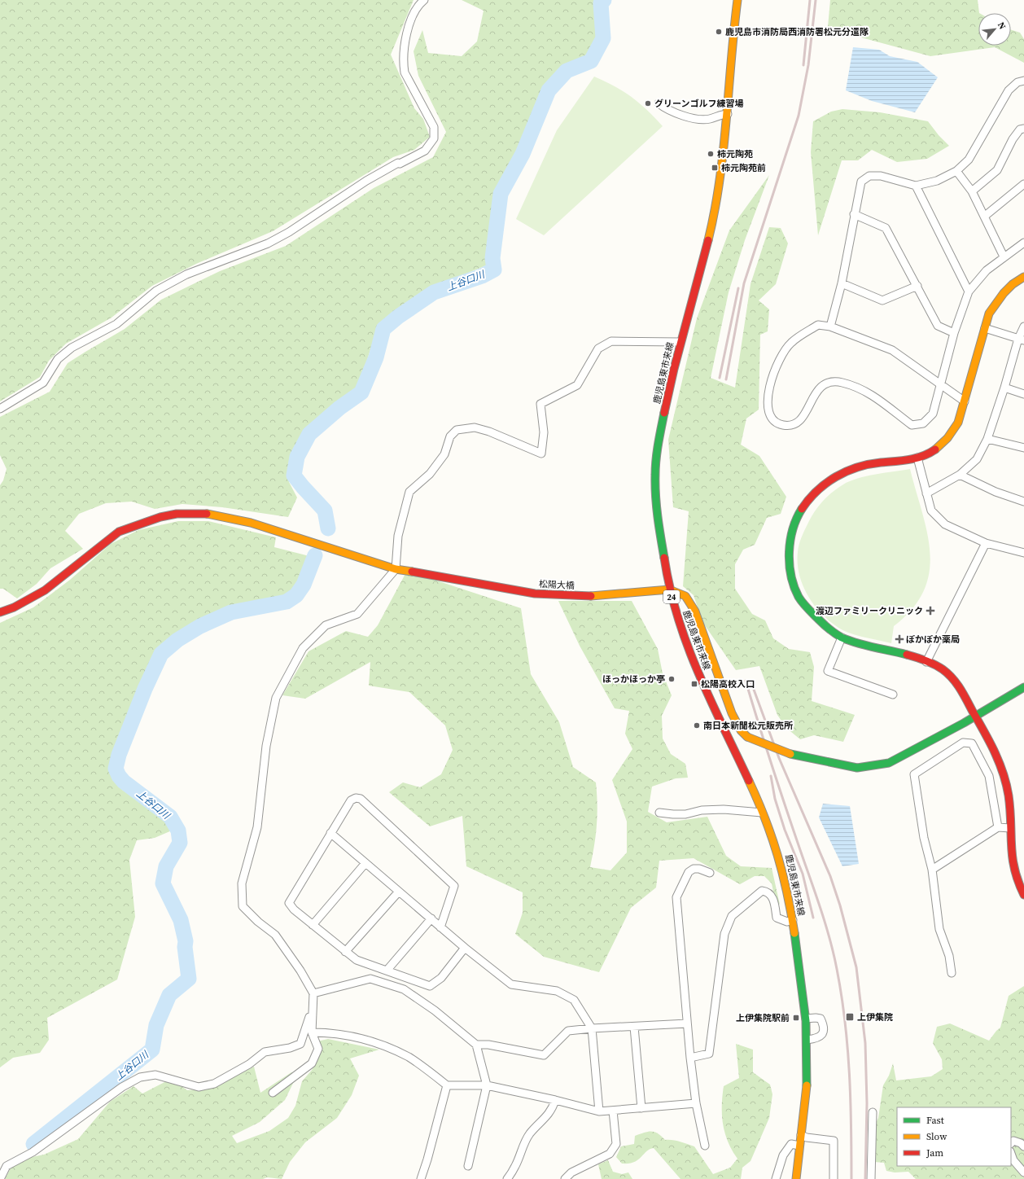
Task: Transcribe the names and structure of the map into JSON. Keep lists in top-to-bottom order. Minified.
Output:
{"streets":{"street":["鹿児島東市来線","松陽大橋","24"]},"crossings":[["鹿児島東市来線","松陽大橋"]],"water":["上谷口川"],"places":{"other":["鹿児島市消防局西消防署松元分遣隊","グリーンゴルフ練習場","柿元陶苑","ほっかほっか亭","南日本新聞松元販売所"],"transit":["柿元陶苑前","松陽高校入口","上伊集院","上伊集院駅前"],"health":["渡辺ファミリークリニック","ぽかぽか薬局"]},"legend":["Fast","Slow","Jam"],"north":"top right"}
